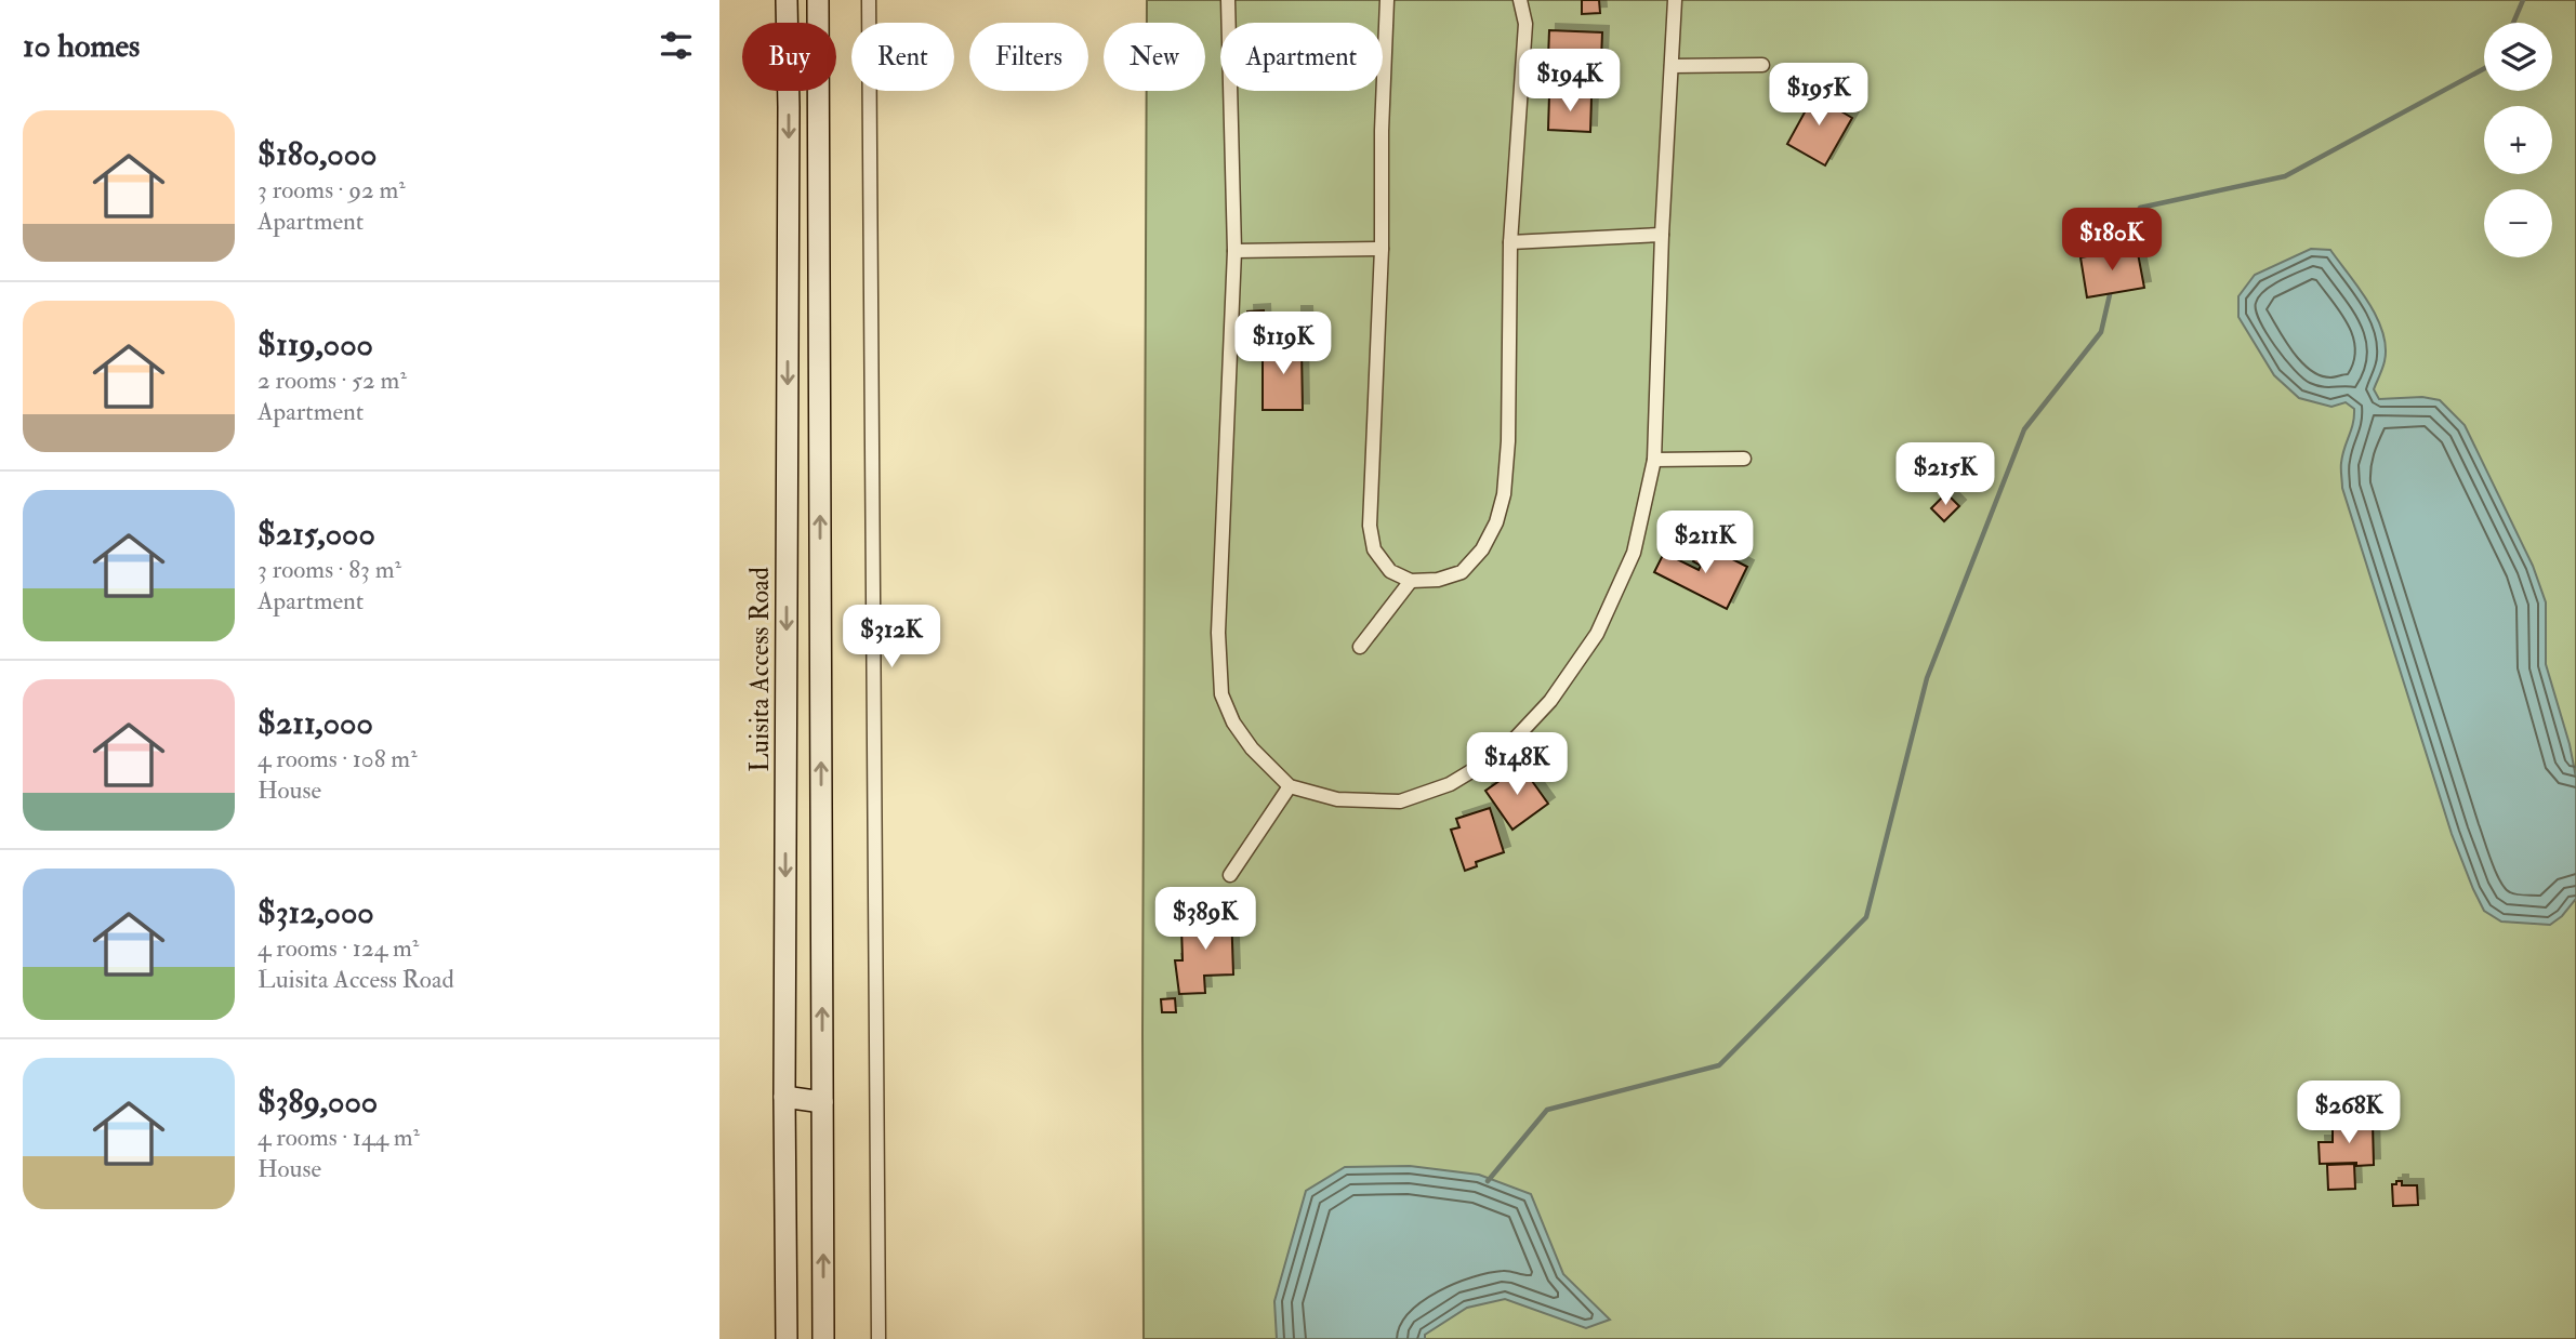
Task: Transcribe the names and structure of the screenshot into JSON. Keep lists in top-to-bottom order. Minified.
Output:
{"streets":{"main road":["Luisita Access Road"]},"page":{"heading":"10 homes","map_buttons":["+","−"],"chip":["Buy","Rent","Filters","New","Apartment"],"price":["$194K","$195K","$180K","$119K","$215K","$211K","$312K","$148K","$389K","$268K"],"list":[{"name":"$180,000","note":"3 rooms · 92 m² · Apartment"},{"name":"$119,000","note":"2 rooms · 52 m² · Apartment"},{"name":"$215,000","note":"3 rooms · 83 m² · Apartment"},{"name":"$211,000","note":"4 rooms · 108 m² · House"},{"name":"$312,000","note":"4 rooms · 124 m² · Luisita Access Road"},{"name":"$389,000","note":"4 rooms · 144 m² · House"}]}}
